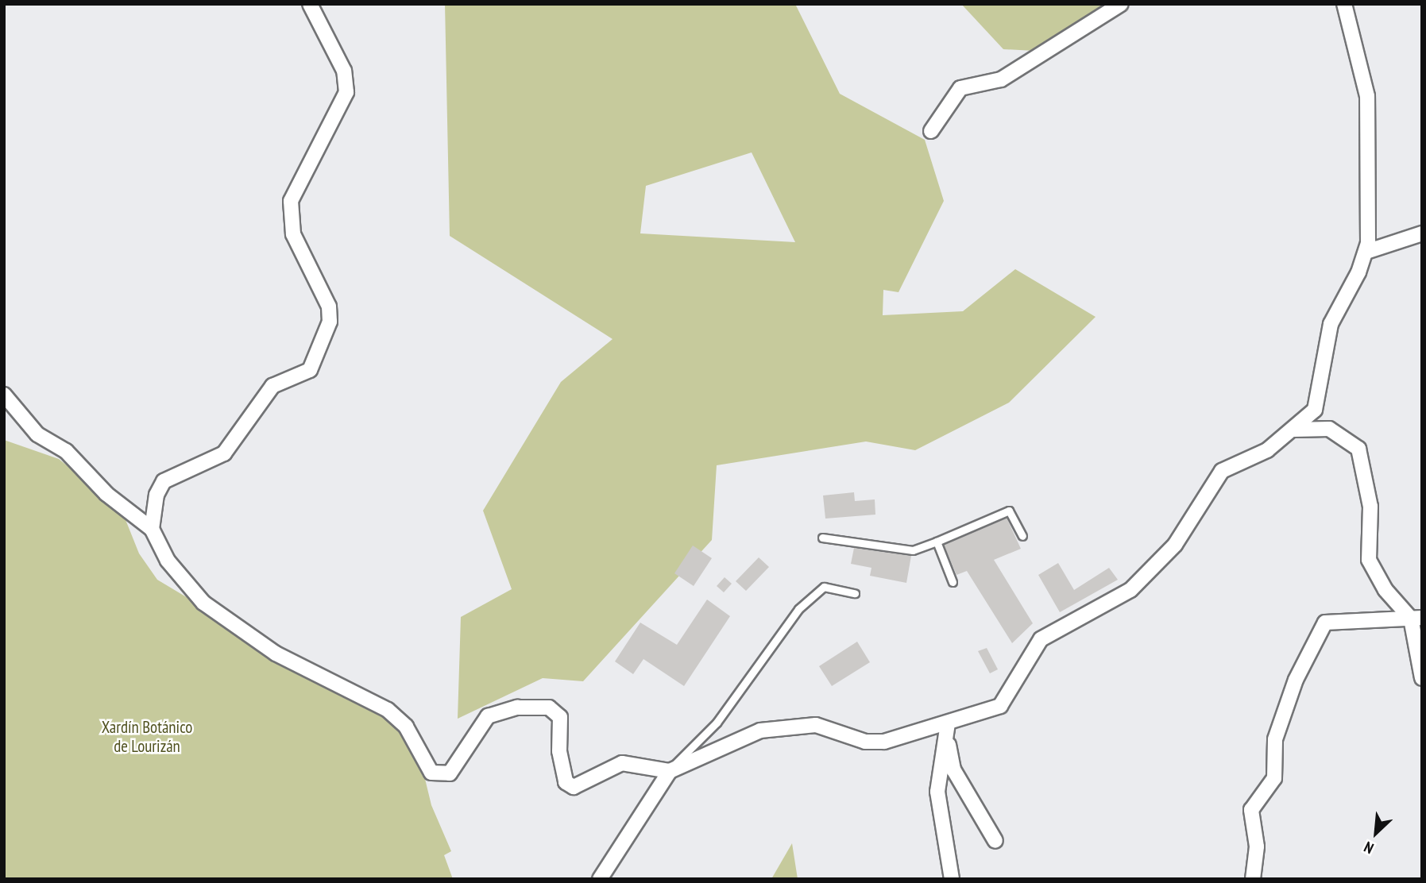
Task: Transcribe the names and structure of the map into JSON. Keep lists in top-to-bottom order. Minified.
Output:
{"parks":["Xardín Botánico de Lourizán"],"north":"bottom left"}
